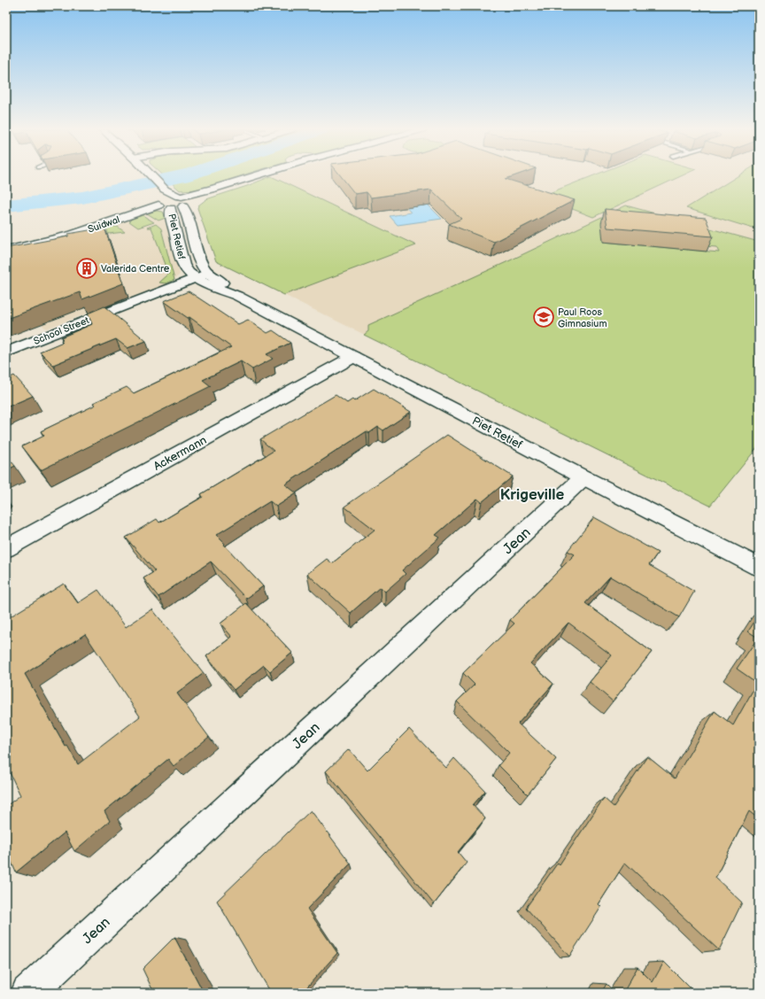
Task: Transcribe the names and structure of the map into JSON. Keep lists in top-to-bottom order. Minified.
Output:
{"streets":{"street":["Suidwal","Piet Retief","School Street","Ackermann","Jean"]},"crossings":[["Suidwal","Piet Retief"],["Piet Retief","School Street"],["Piet Retief","Ackermann"],["Piet Retief","Jean"]],"districts":["Krigeville"],"places":{"building":["Valerida Centre"],"school or university":["Paul Roos Gimnasium"]}}
